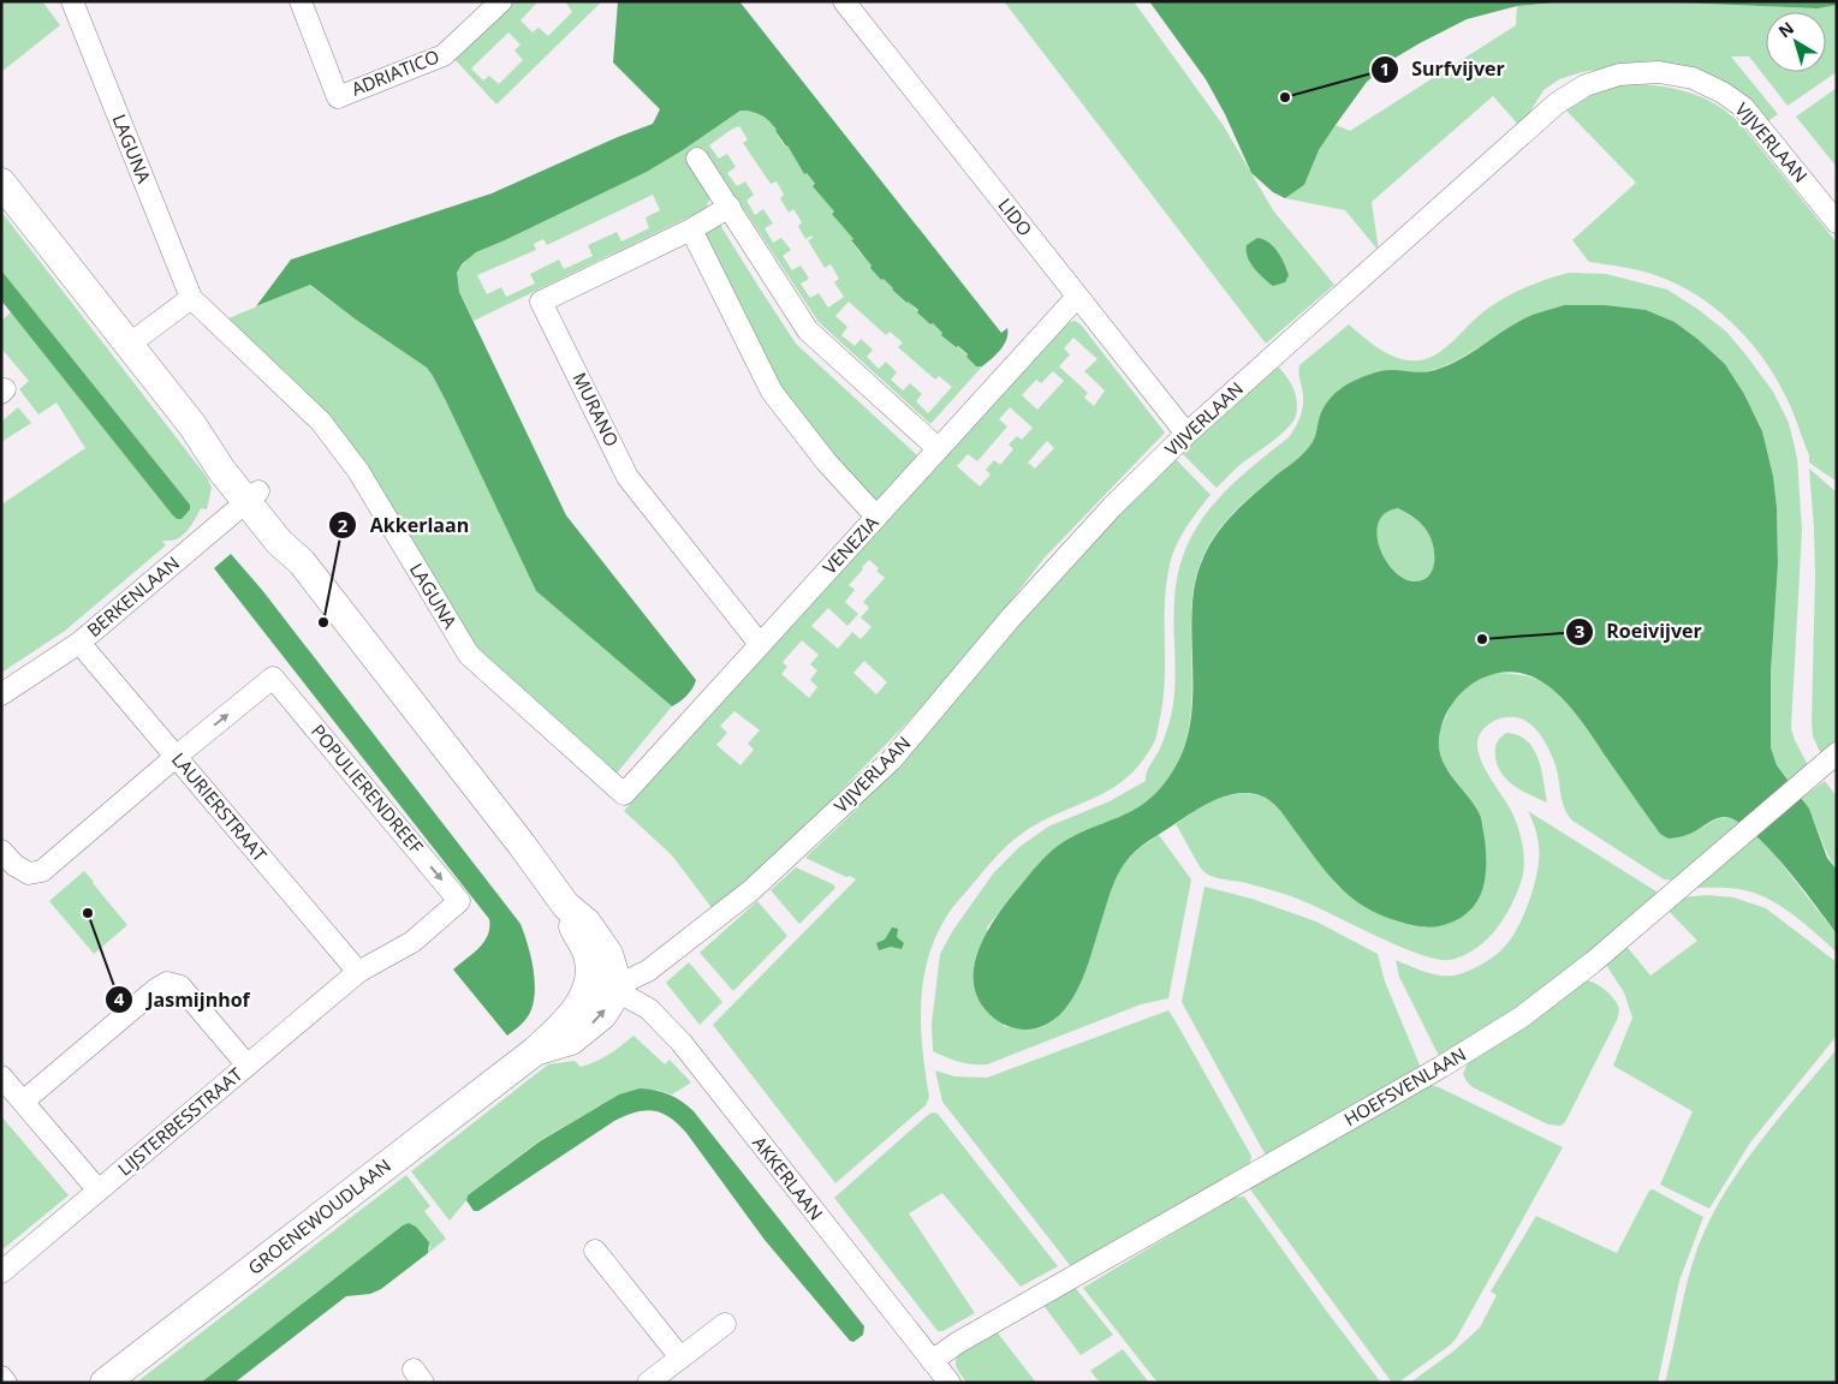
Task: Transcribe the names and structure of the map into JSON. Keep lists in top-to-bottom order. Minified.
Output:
{"streets":{"street":["ADRIATICO","VIJVERLAAN","LAGUNA","LIDO","MURANO","VENEZIA","BERKENLAAN","POPULIERENDREEF","LAURIERSTRAAT","HOEFSVENLAAN","LIJSTERBESSTRAAT","AKKERLAAN","GROENEWOUDLAAN"]},"crossings":[["VIJVERLAAN","LIDO"],["VIJVERLAAN","AKKERLAAN"],["VIJVERLAAN","GROENEWOUDLAAN"],["LAGUNA","VENEZIA"],["LIDO","VENEZIA"],["MURANO","VENEZIA"],["BERKENLAAN","LAURIERSTRAAT"],["POPULIERENDREEF","LAURIERSTRAAT"],["POPULIERENDREEF","LIJSTERBESSTRAAT"],["LAURIERSTRAAT","LIJSTERBESSTRAAT"],["HOEFSVENLAAN","AKKERLAAN"],["AKKERLAAN","GROENEWOUDLAAN"]],"places":["Surfvijver","Akkerlaan","Roeivijver","Jasmijnhof"],"north":"top left"}
